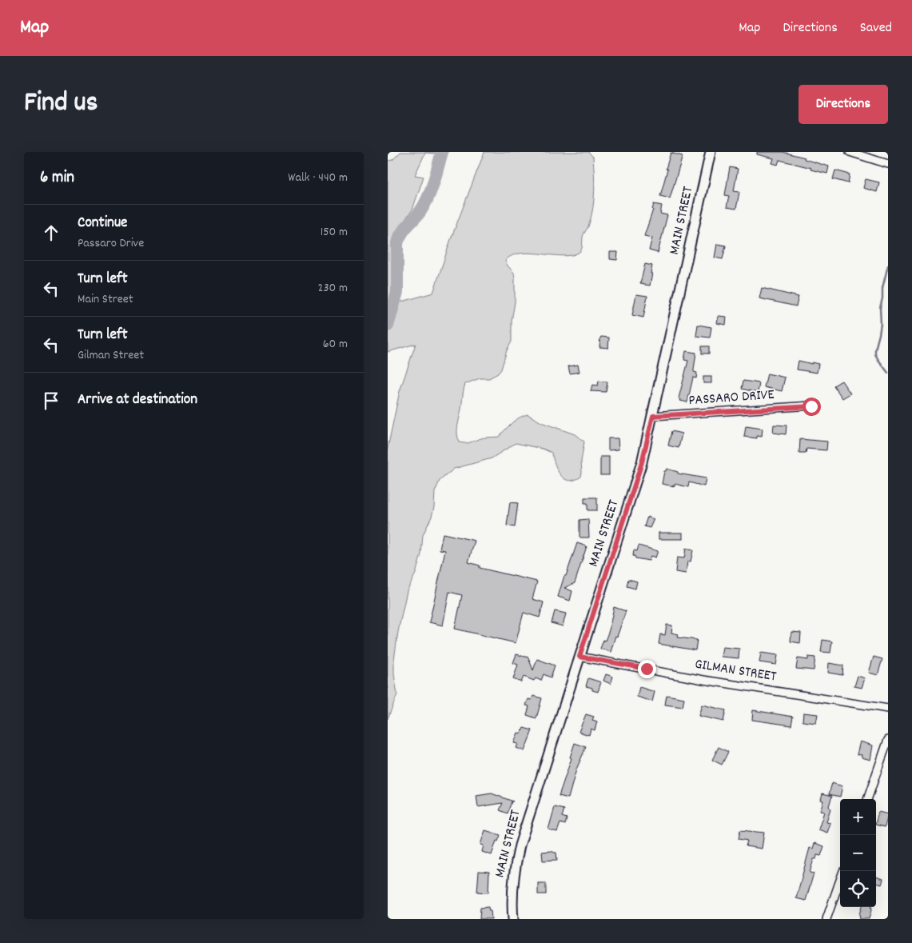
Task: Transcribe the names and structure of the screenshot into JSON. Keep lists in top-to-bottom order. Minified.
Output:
{"streets":{"street":["MAIN STREET","PASSARO DRIVE","GILMAN STREET"]},"crossings":[["MAIN STREET","PASSARO DRIVE"],["MAIN STREET","GILMAN STREET"]],"page":{"header":"Map","nav":["Map","Directions","Saved"],"title":"Find us","buttons":"Directions","heading":["6 min","Walk · 440 m"],"list":[["Continue","Passaro Drive","150 m"],["Turn left","Main Street","230 m"],["Turn left","Gilman Street","60 m"],"Arrive at destination"],"map_buttons":["+","−"]}}
